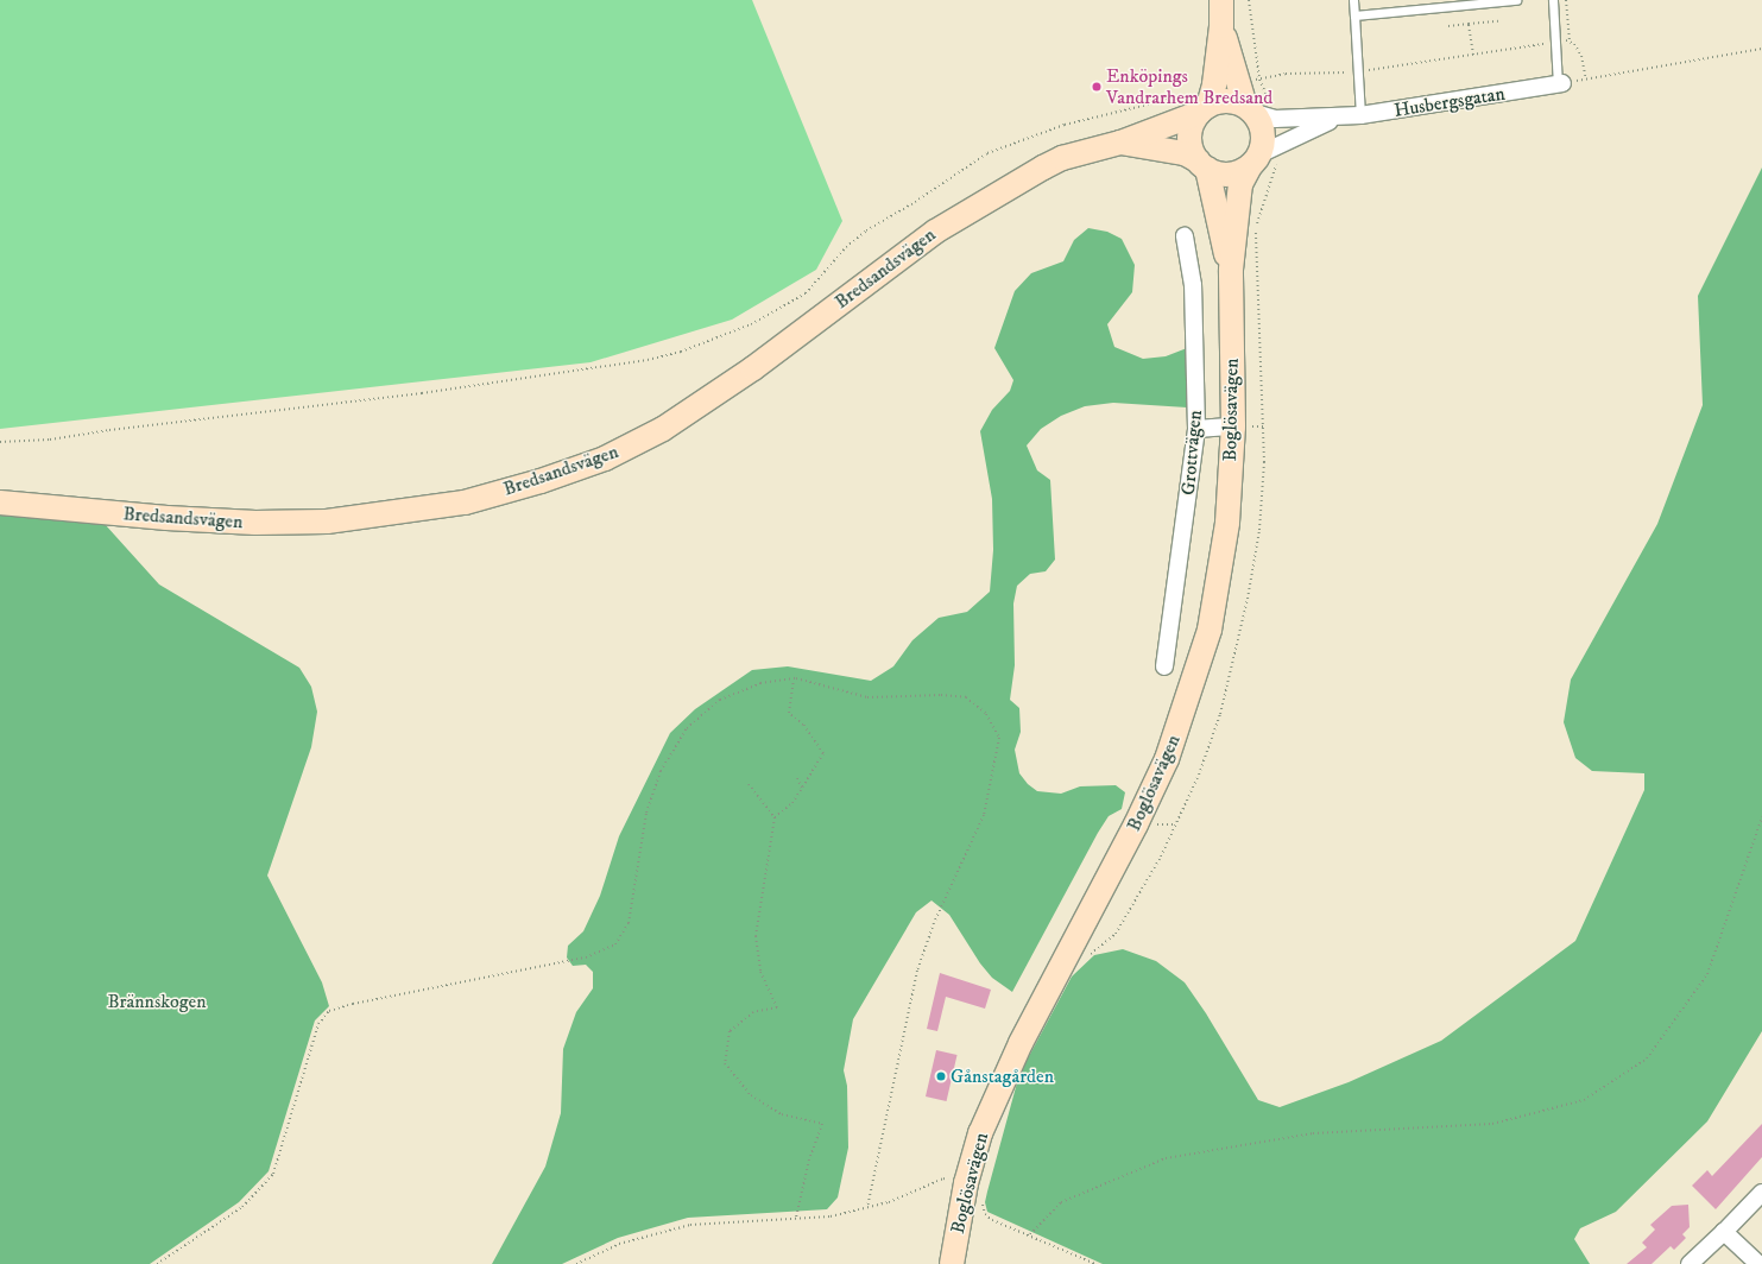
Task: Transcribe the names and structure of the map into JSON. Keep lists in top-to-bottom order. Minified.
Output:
{"streets":{"street":["Husbergsgatan","Bredsandsvägen","Boglösavägen","Grottvägen"]},"crossings":[["Husbergsgatan","Bredsandsvägen"],["Husbergsgatan","Boglösavägen"],["Bredsandsvägen","Boglösavägen"]],"parks":["Brännskogen"],"places":["Enköpings Vandrarhem Bredsand","Gånstagården"]}
